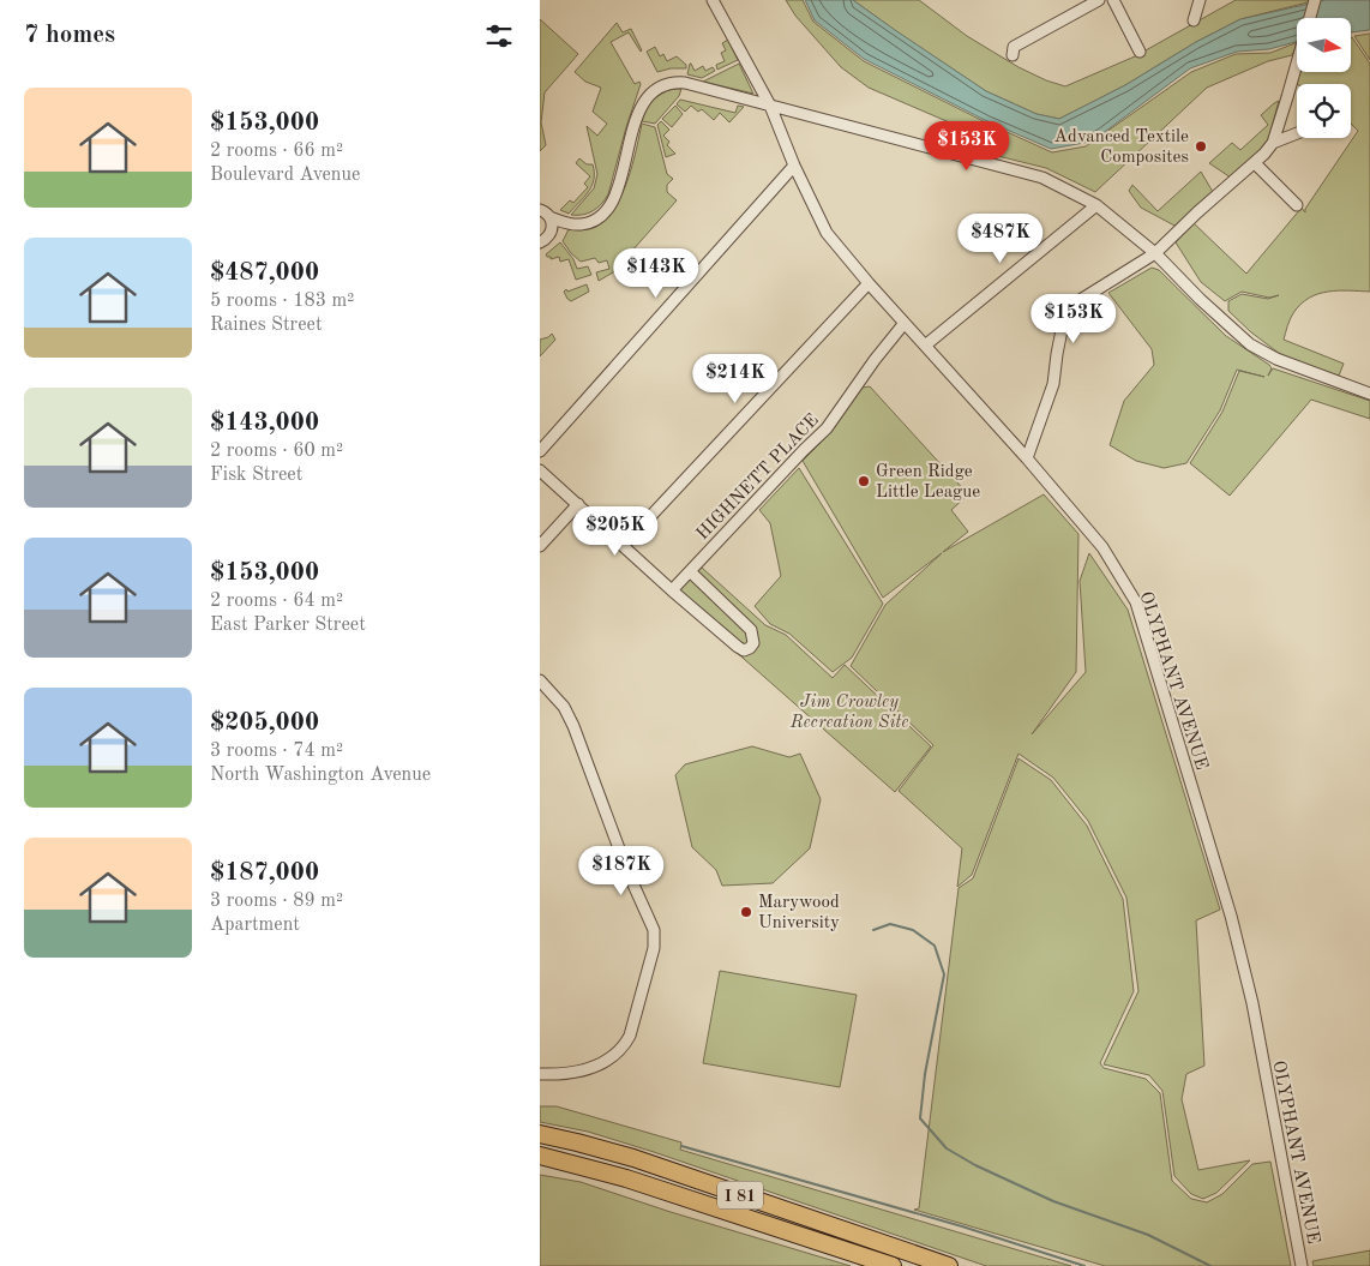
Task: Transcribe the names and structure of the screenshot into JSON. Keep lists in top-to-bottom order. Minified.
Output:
{"streets":{"highway":["I 81"],"street":["HIGHNETT PLACE","OLYPHANT AVENUE"]},"crossings":[["HIGHNETT PLACE","OLYPHANT AVENUE"]],"parks":["Jim Crowley Recreation Site"],"places":["Advanced Textile Composites","Green Ridge Little League","Marywood University"],"north":"right","page":{"heading":"7 homes","list":[{"name":"$153,000","note":"2 rooms · 66 m² · Boulevard Avenue"},{"name":"$487,000","note":"5 rooms · 183 m² · Raines Street"},{"name":"$143,000","note":"2 rooms · 60 m² · Fisk Street"},{"name":"$153,000","note":"2 rooms · 64 m² · East Parker Street"},{"name":"$205,000","note":"3 rooms · 74 m² · North Washington Avenue"},{"name":"$187,000","note":"3 rooms · 89 m² · Apartment"}],"price":["$153K","$487K","$143K","$153K","$214K","$205K","$187K"]}}
